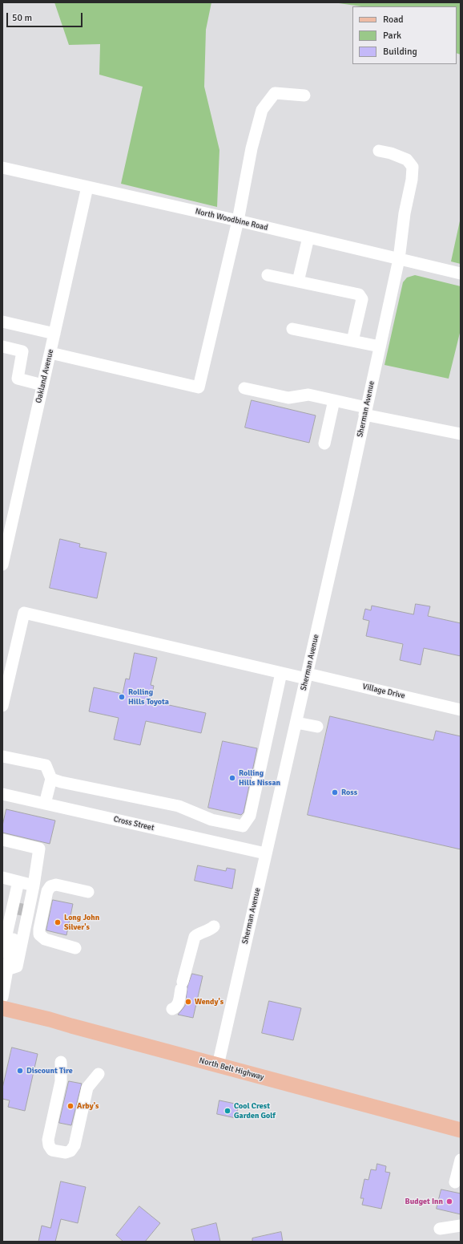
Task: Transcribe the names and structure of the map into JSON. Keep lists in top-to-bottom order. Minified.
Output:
{"streets":{"main road":["North Belt Highway"],"street":["North Woodbine Road","Oakland Avenue","Sherman Avenue","Village Drive","Cross Street"]},"crossings":[["North Woodbine Road","Oakland Avenue"],["North Woodbine Road","Sherman Avenue"],["Sherman Avenue","Village Drive"],["Sherman Avenue","Cross Street"],["Sherman Avenue","North Belt Highway"]],"places":["Rolling Hills Toyota","Rolling Hills Nissan","Ross","Long John Silver's","Wendy's","Discount Tire","Arby's","Cool Crest Garden Golf","Budget Inn"],"legend":["Road","Park","Building"],"scale_bar":"50 m"}
